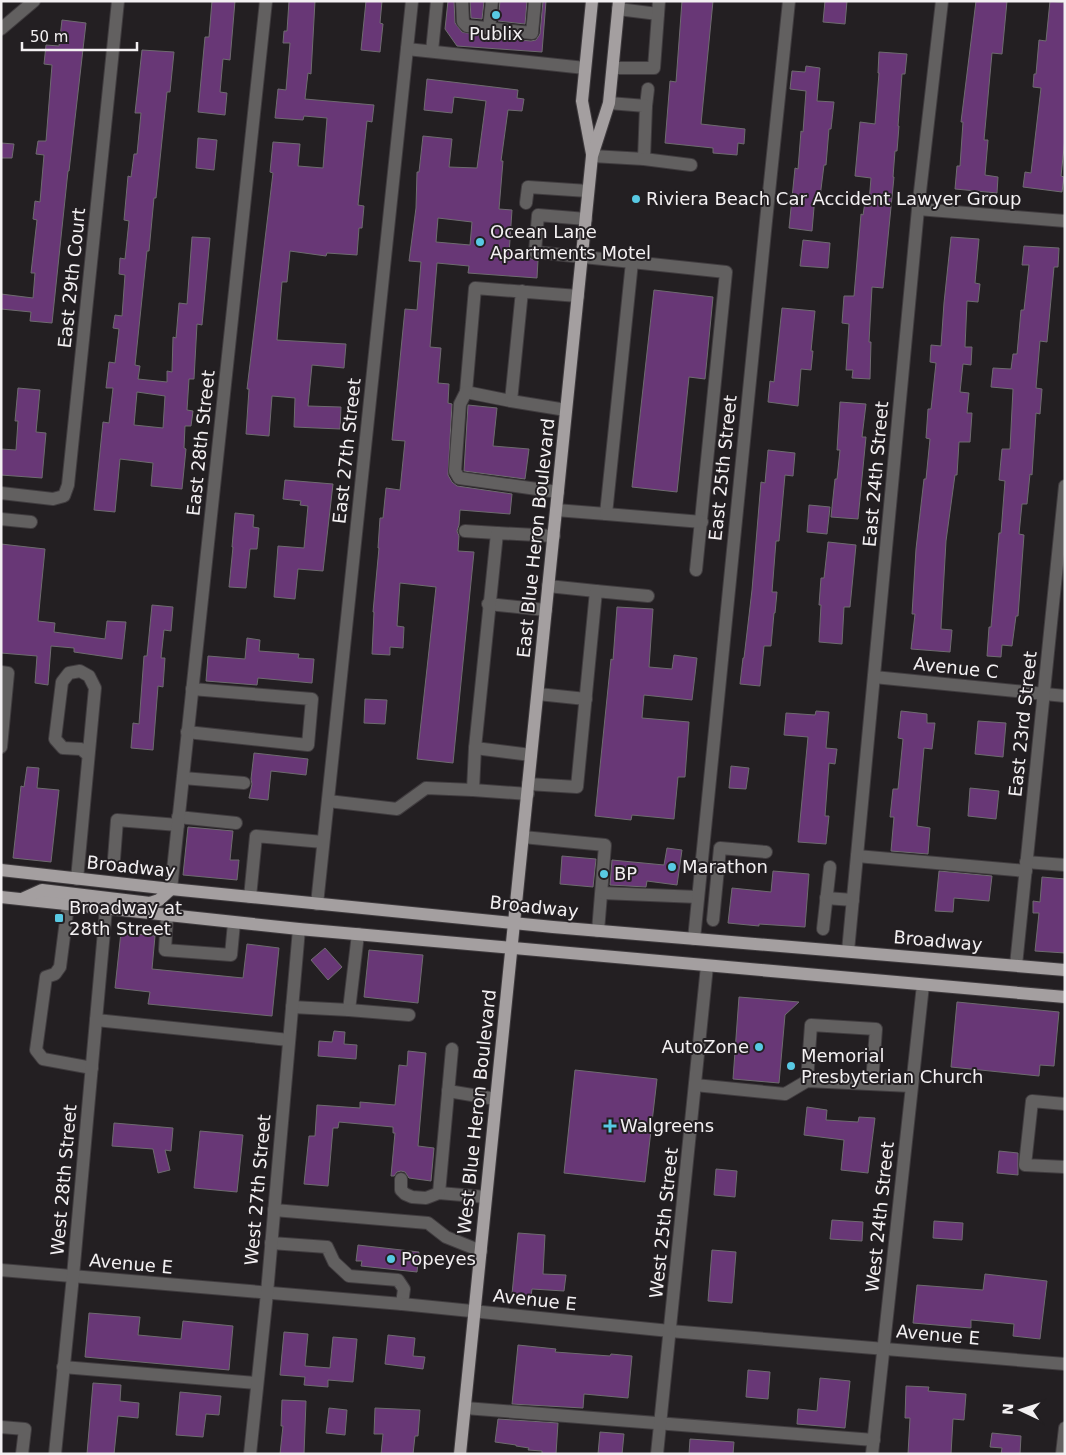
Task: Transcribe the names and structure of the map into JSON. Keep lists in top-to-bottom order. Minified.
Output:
{"streets":{"main road":["East Blue Heron Boulevard","Broadway","West Blue Heron Boulevard"],"street":["East 29th Court","East 28th Street","East 27th Street","East 25th Street","East 24th Street","Avenue C","East 23rd Street","West 28th Street","West 27th Street","West 24th Street","West 25th Street","Avenue E"]},"crossings":[["East 28th Street","Broadway"],["East 27th Street","Broadway"],["East 25th Street","Broadway"],["East 24th Street","Avenue C"],["East 24th Street","Broadway"],["East Blue Heron Boulevard","Broadway"],["East Blue Heron Boulevard","West Blue Heron Boulevard"],["Avenue C","East 23rd Street"],["East 23rd Street","Broadway"],["Broadway","West Blue Heron Boulevard"],["West Blue Heron Boulevard","Avenue E"],["West 28th Street","Avenue E"],["West 27th Street","Avenue E"],["West 24th Street","Avenue E"],["West 25th Street","Avenue E"]],"places":{"other":["Publix","Riviera Beach Car Accident Lawyer Group","Ocean Lane Apartments Motel","Marathon","BP","AutoZone","Memorial Presbyterian Church","Popeyes"],"transit":["Broadway at 28th Street"],"health":["Walgreens"]},"scale_bar":"50 m","north":"left"}
